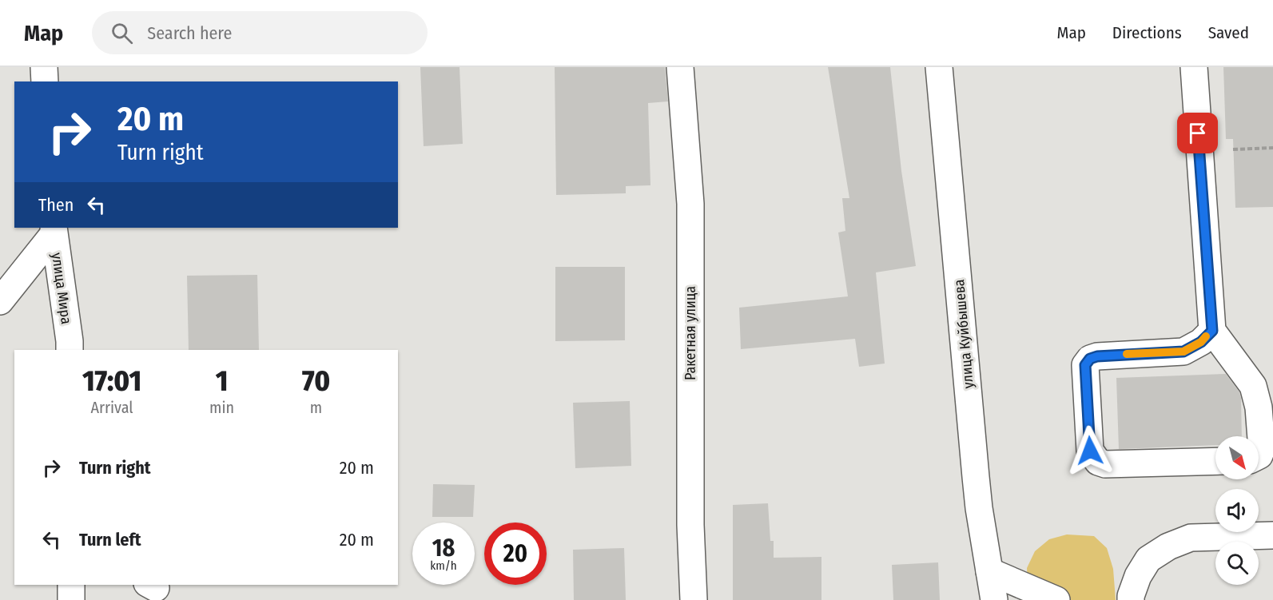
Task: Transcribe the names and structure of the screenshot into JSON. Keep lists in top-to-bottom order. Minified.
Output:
{"streets":{"street":["улица Мира","Ракетная улица","улица Куйбышева"]},"north":"bottom right","page":{"header":"Map","search":"Search here","nav":["Map","Directions","Saved"],"turn":["20 m","Turn right"],"then":"Then","eta":["17:01","Arrival","1","min","70","m"],"list":[{"name":"Turn right","value":"20 m"},{"name":"Turn left","value":"20 m"}],"speed":"18 km/h","limit":"20"}}
